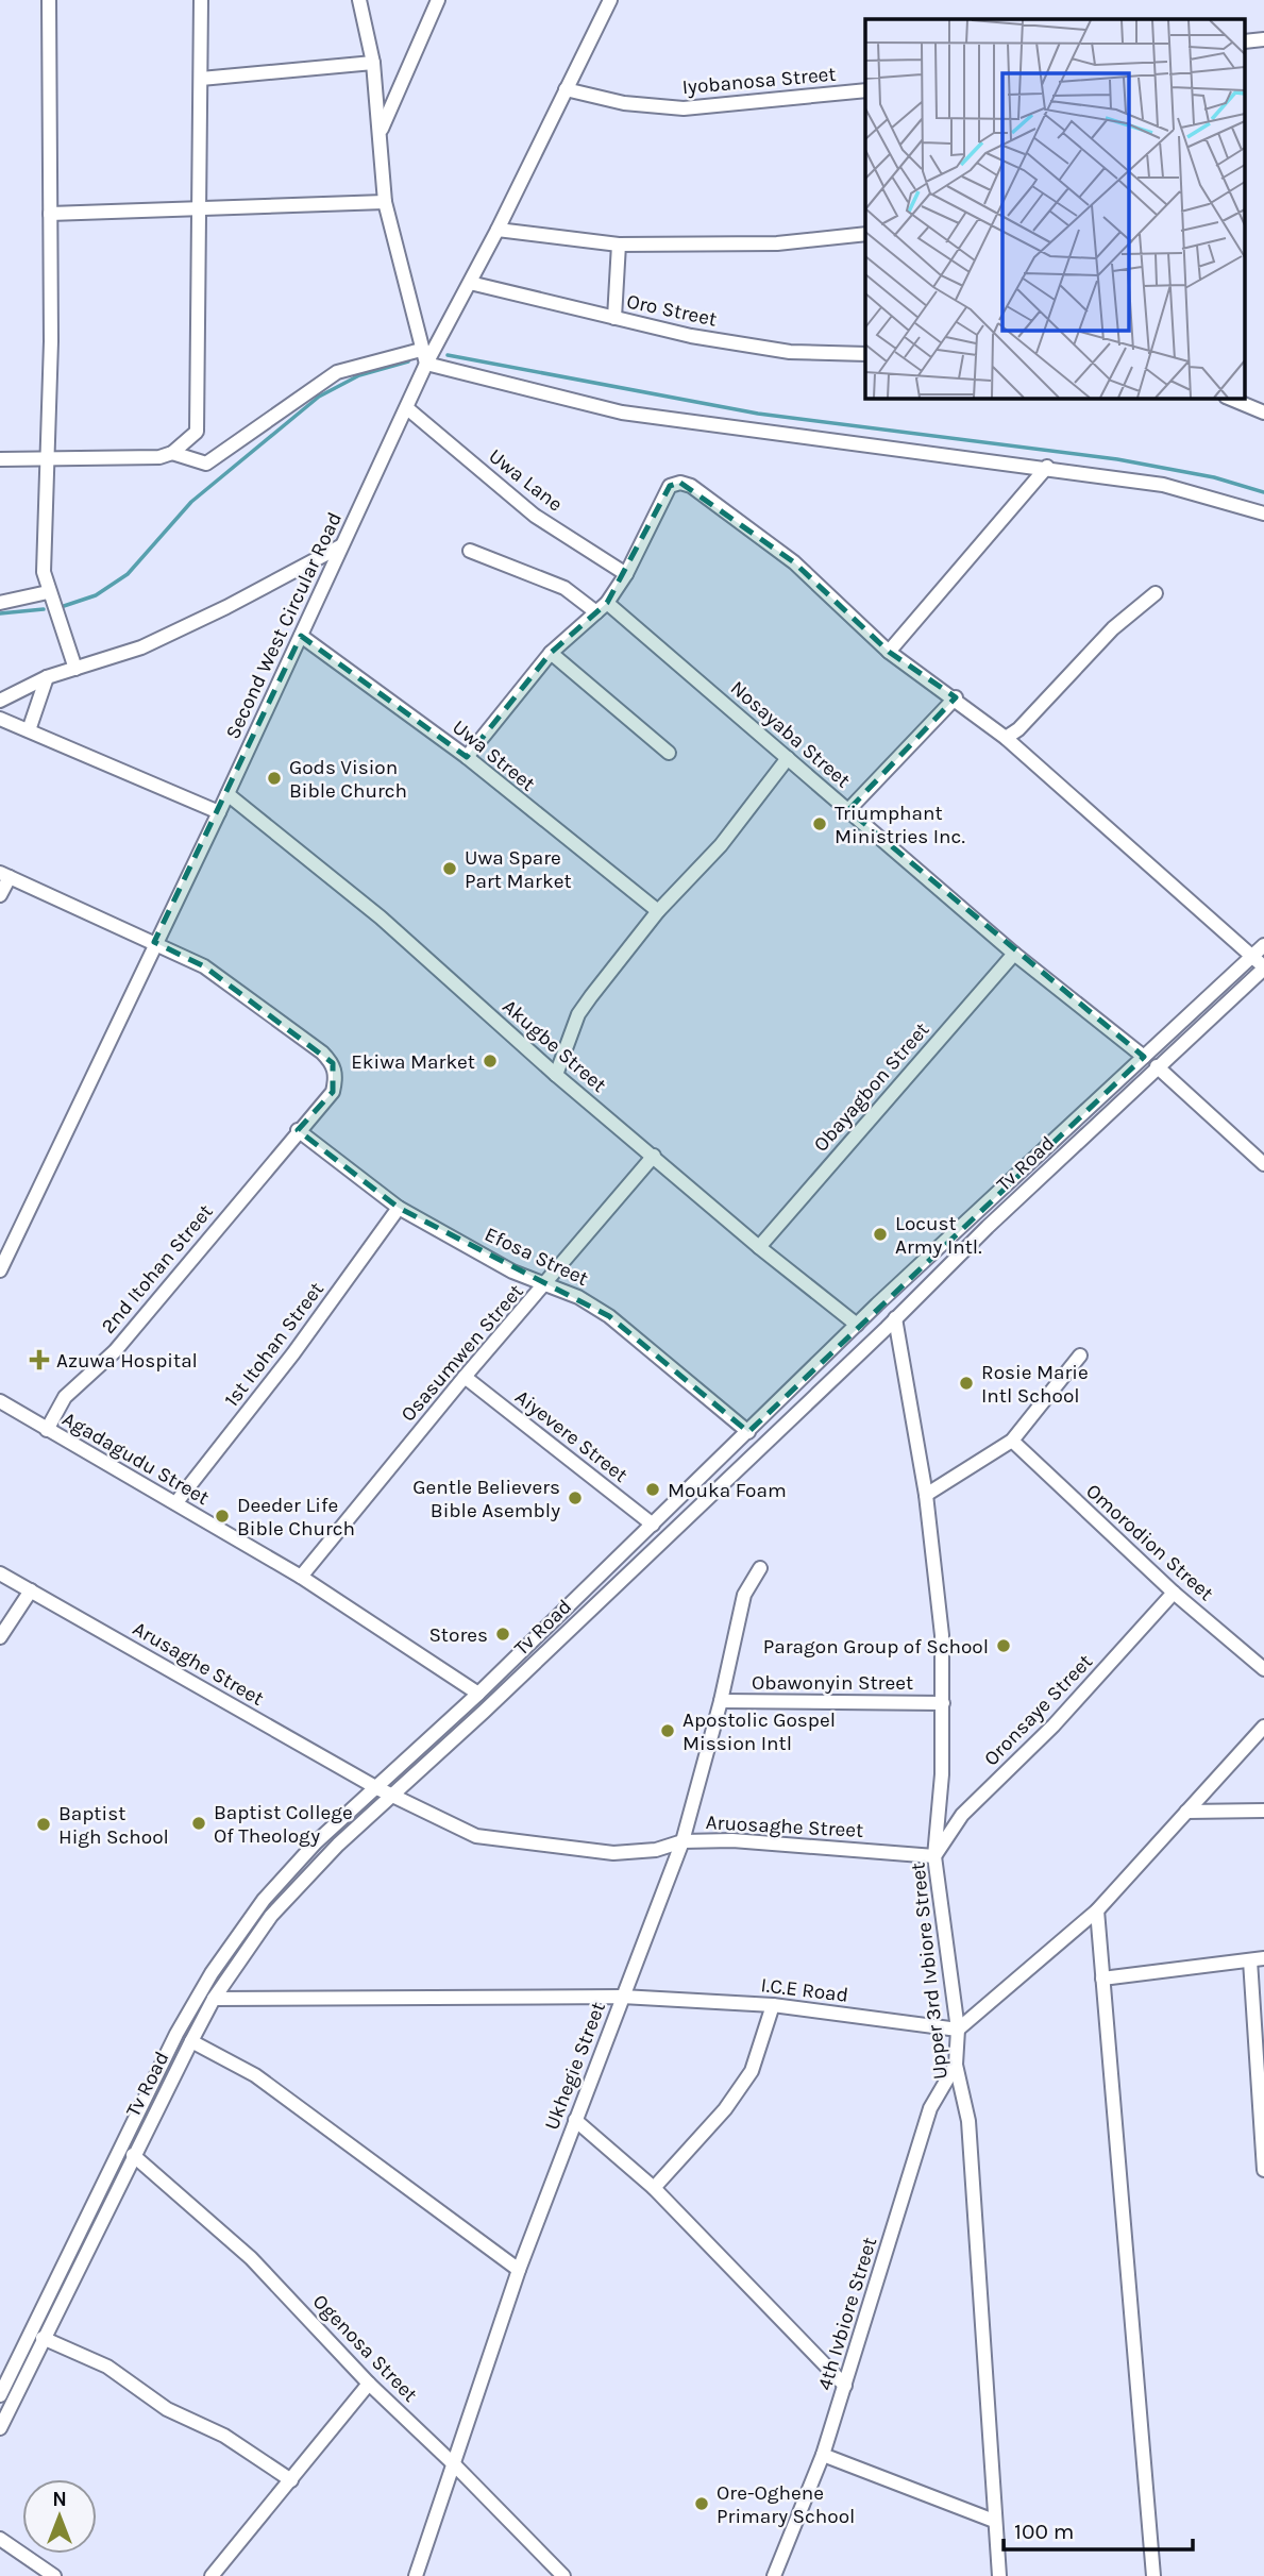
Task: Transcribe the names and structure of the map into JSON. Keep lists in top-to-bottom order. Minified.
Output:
{"streets":{"street":["Iyobanosa Street","Oro Street","Uwa Lane","Second West Circular Road","Nosayaba Street","Uwa Street","Akugbe Street","Obayagbon Street","Tv Road","Efosa Street","2nd Itohan Street","1st Itohan Street","Osasumwen Street","Aiyevere Street","Agadagudu Street","Omorodion Street","Arusaghe Street","Obawonyin Street","Oronsaye Street","Aruosaghe Street","Upper 3rd Ivbiore Street","I.C.E Road","Ukhegie Street","4th Ivbiore Street","Ogenosa Street"]},"crossings":[["Iyobanosa Street","Second West Circular Road"],["Oro Street","Second West Circular Road"],["Uwa Lane","Second West Circular Road"],["Second West Circular Road","Uwa Street"],["Second West Circular Road","Akugbe Street"],["Second West Circular Road","2nd Itohan Street"],["Nosayaba Street","Obayagbon Street"],["Nosayaba Street","Tv Road"],["Akugbe Street","Obayagbon Street"],["Akugbe Street","Tv Road"],["Akugbe Street","Osasumwen Street"],["Tv Road","Efosa Street"],["Tv Road","Aiyevere Street"],["Tv Road","Agadagudu Street"],["Tv Road","Arusaghe Street"],["Tv Road","Aruosaghe Street"],["Tv Road","Upper 3rd Ivbiore Street"],["Tv Road","I.C.E Road"],["Tv Road","Ogenosa Street"],["Efosa Street","2nd Itohan Street"],["Efosa Street","1st Itohan Street"],["Efosa Street","Osasumwen Street"],["2nd Itohan Street","Agadagudu Street"],["1st Itohan Street","Agadagudu Street"],["Osasumwen Street","Aiyevere Street"],["Osasumwen Street","Agadagudu Street"],["Omorodion Street","Oronsaye Street"],["Arusaghe Street","Aruosaghe Street"],["Obawonyin Street","Upper 3rd Ivbiore Street"],["Obawonyin Street","Ukhegie Street"],["Oronsaye Street","Aruosaghe Street"],["Oronsaye Street","Upper 3rd Ivbiore Street"],["Aruosaghe Street","Upper 3rd Ivbiore Street"],["Aruosaghe Street","Ukhegie Street"],["Upper 3rd Ivbiore Street","I.C.E Road"],["Upper 3rd Ivbiore Street","4th Ivbiore Street"],["I.C.E Road","Ukhegie Street"],["Ukhegie Street","Ogenosa Street"]],"places":{"other":["Gods Vision Bible Church","Triumphant Ministries Inc.","Uwa Spare Part Market","Ekiwa Market","Locust Army Intl.","Rosie Marie Intl School","Mouka Foam","Gentle Believers Bible Asembly","Deeder Life Bible Church","Stores","Paragon Group of School","Apostolic Gospel Mission Intl","Baptist College Of Theology","Baptist High School","Ore-Oghene Primary School"],"health":["Azuwa Hospital"]},"scale_bar":"100 m","north":"top"}
